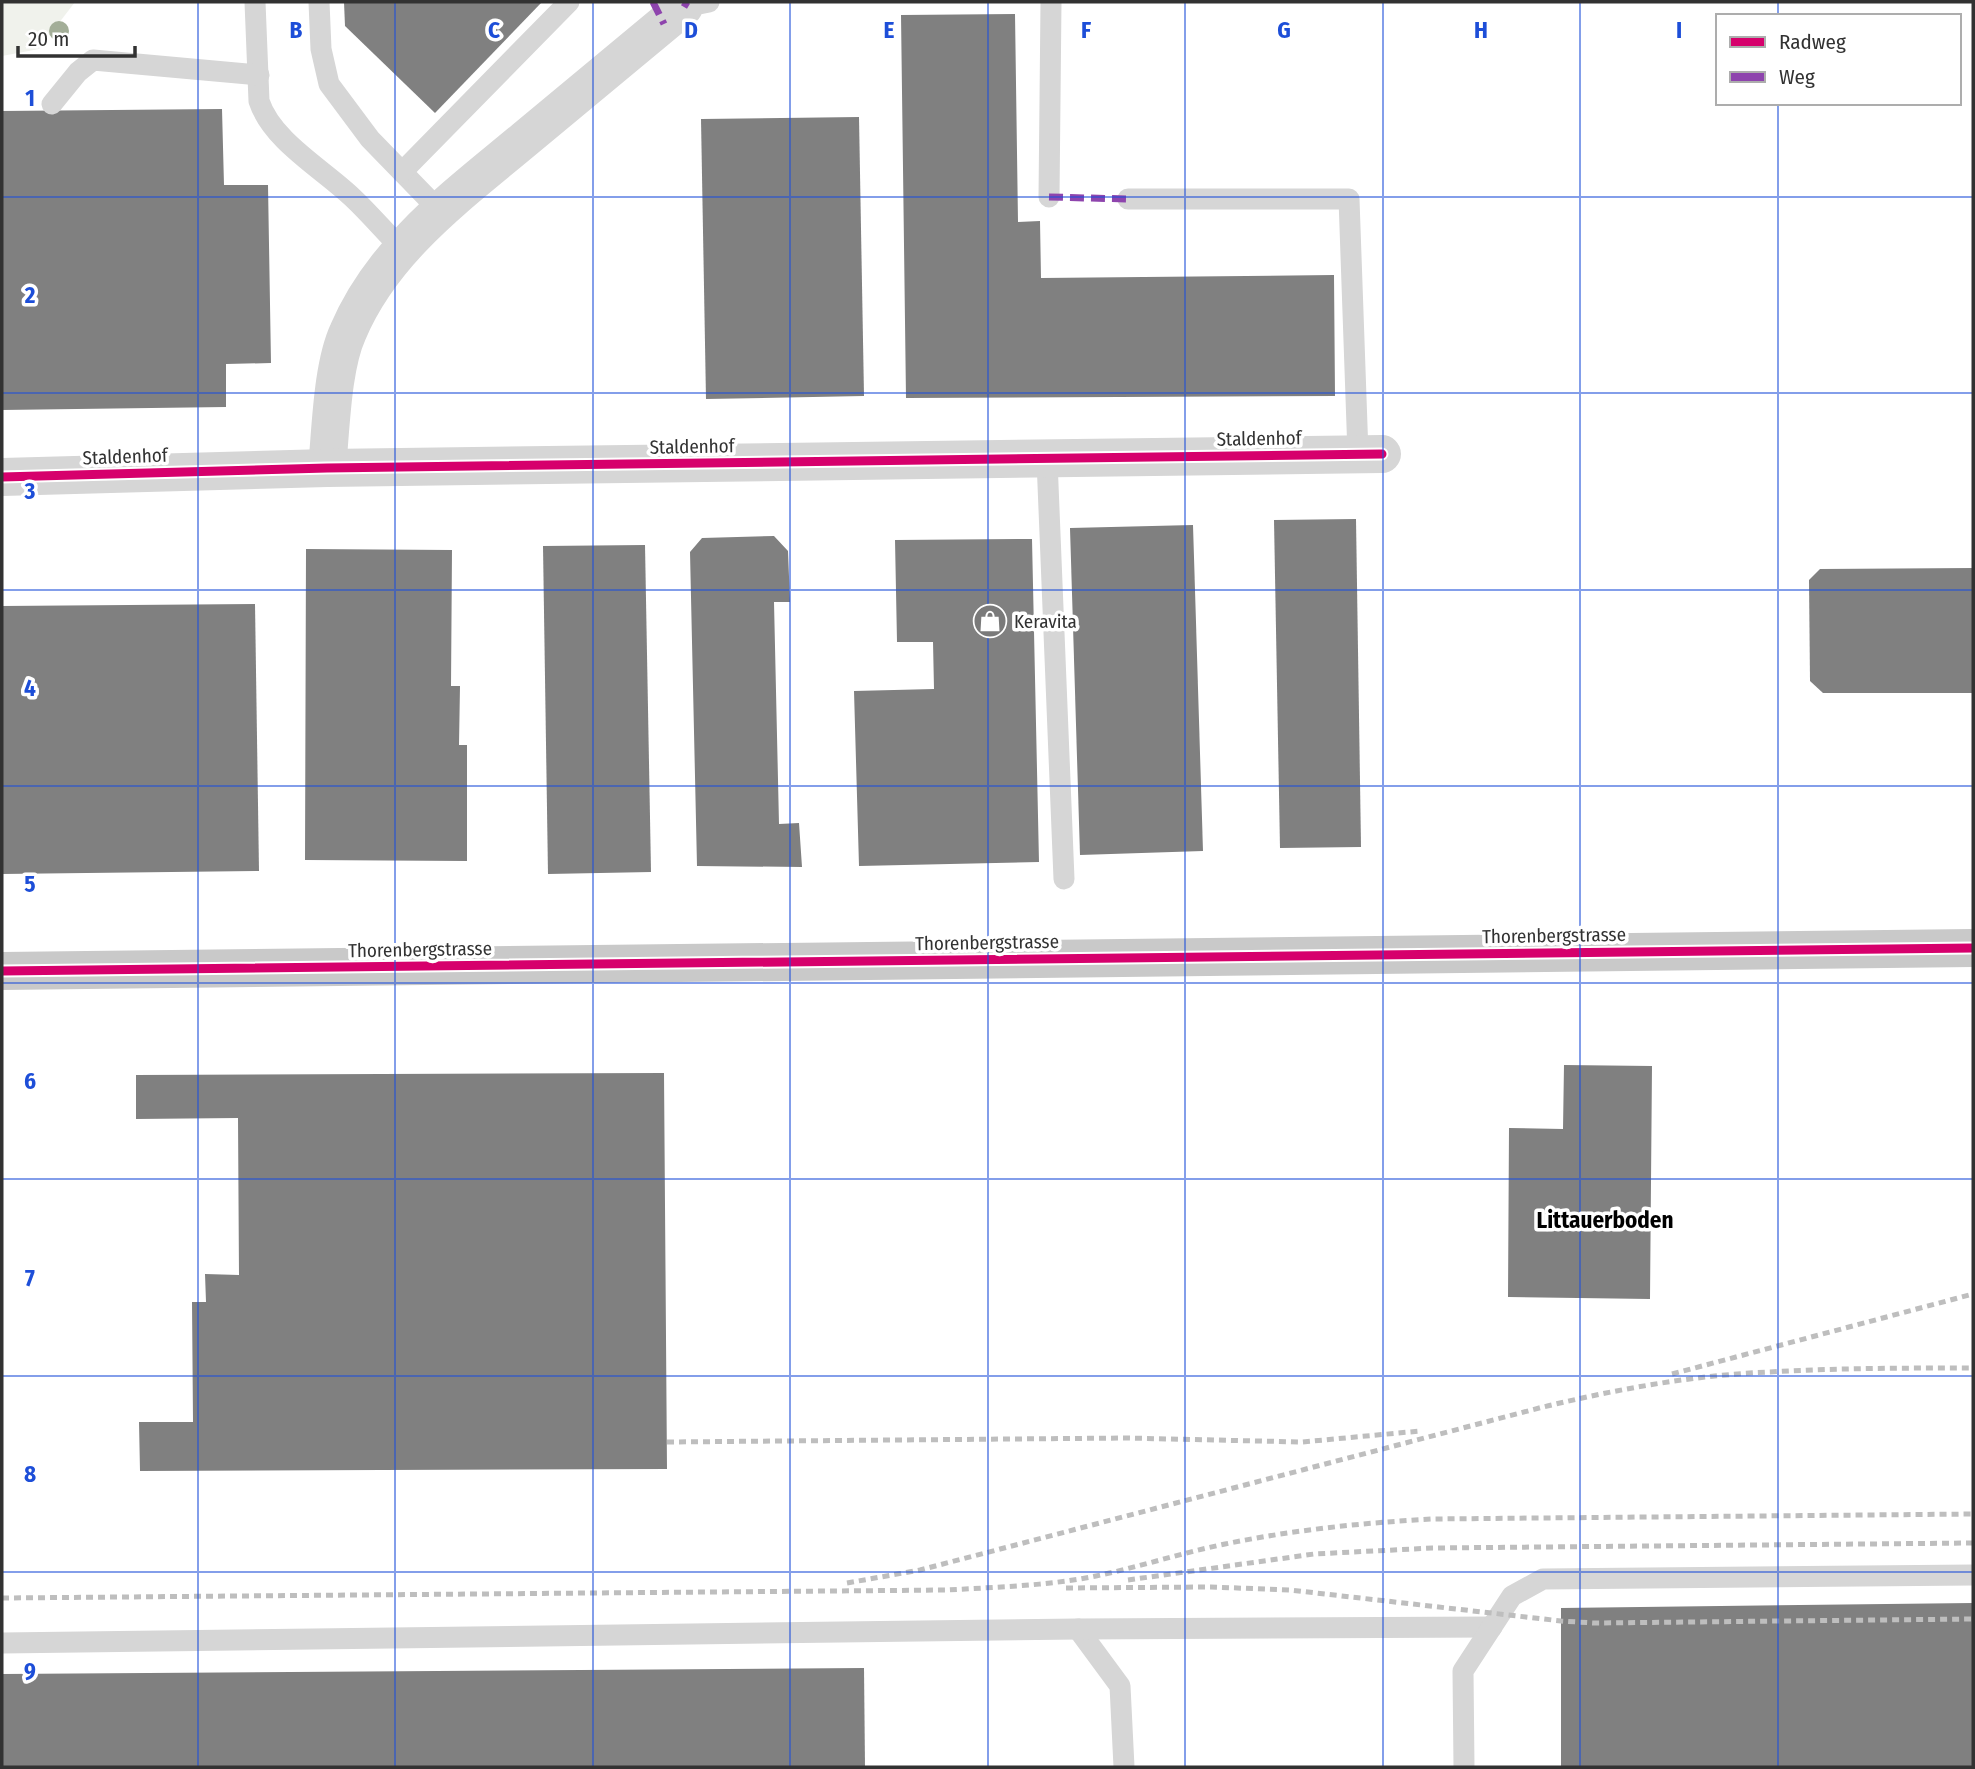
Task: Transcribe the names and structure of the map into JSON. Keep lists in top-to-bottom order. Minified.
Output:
{"streets":{"main road":["Thorenbergstrasse"],"street":["Staldenhof"]},"districts":["Littauerboden"],"places":{"shop":["Keravita"]},"legend":["Radweg","Weg"],"scale_bar":"20 m","grid":{"columns":["B","C","D","E","F","G","H","I"],"rows":["1","2","3","4","5","6","7","8","9"]}}
